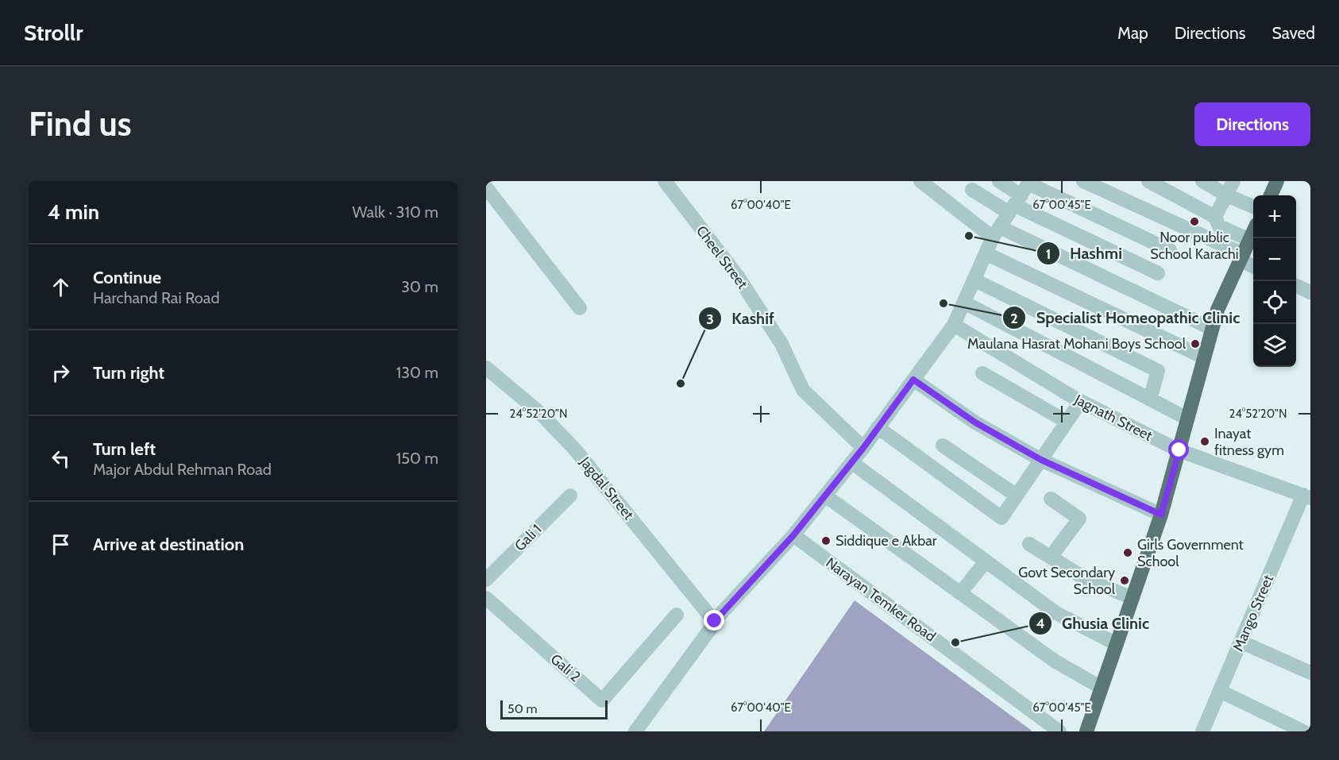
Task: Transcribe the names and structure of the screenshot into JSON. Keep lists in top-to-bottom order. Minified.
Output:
{"streets":{"street":["Cheel Street","Jagnath Street","Jagdal Street","Gali 1","Narayan Temker Road","Mango Street","Gali 2"]},"crossings":[["Jagnath Street","Mango Street"]],"places":["Noor public School Karachi","Hashmi","Specialist Homeopathic Clinic","Maulana Hasrat Mohani Boys School","Kashif","Inayat fitness gym","Siddique e Akbar","Girls Government School","Govt Secondary School","Ghusia Clinic"],"scale_bar":"50 m","page":{"header":"Strollr","nav":["Map","Directions","Saved"],"buttons":"Directions","title":"Find us","heading":["4 min","Walk · 310 m"],"map_buttons":["+","−"],"list":[["Continue","Harchand Rai Road","30 m"],["Turn right","130 m"],["Turn left","Major Abdul Rehman Road","150 m"],"Arrive at destination"],"scale":"50 m"},"coordinates":["67°00'40\"E","67°00'45\"E","24°52'20\"N"]}
